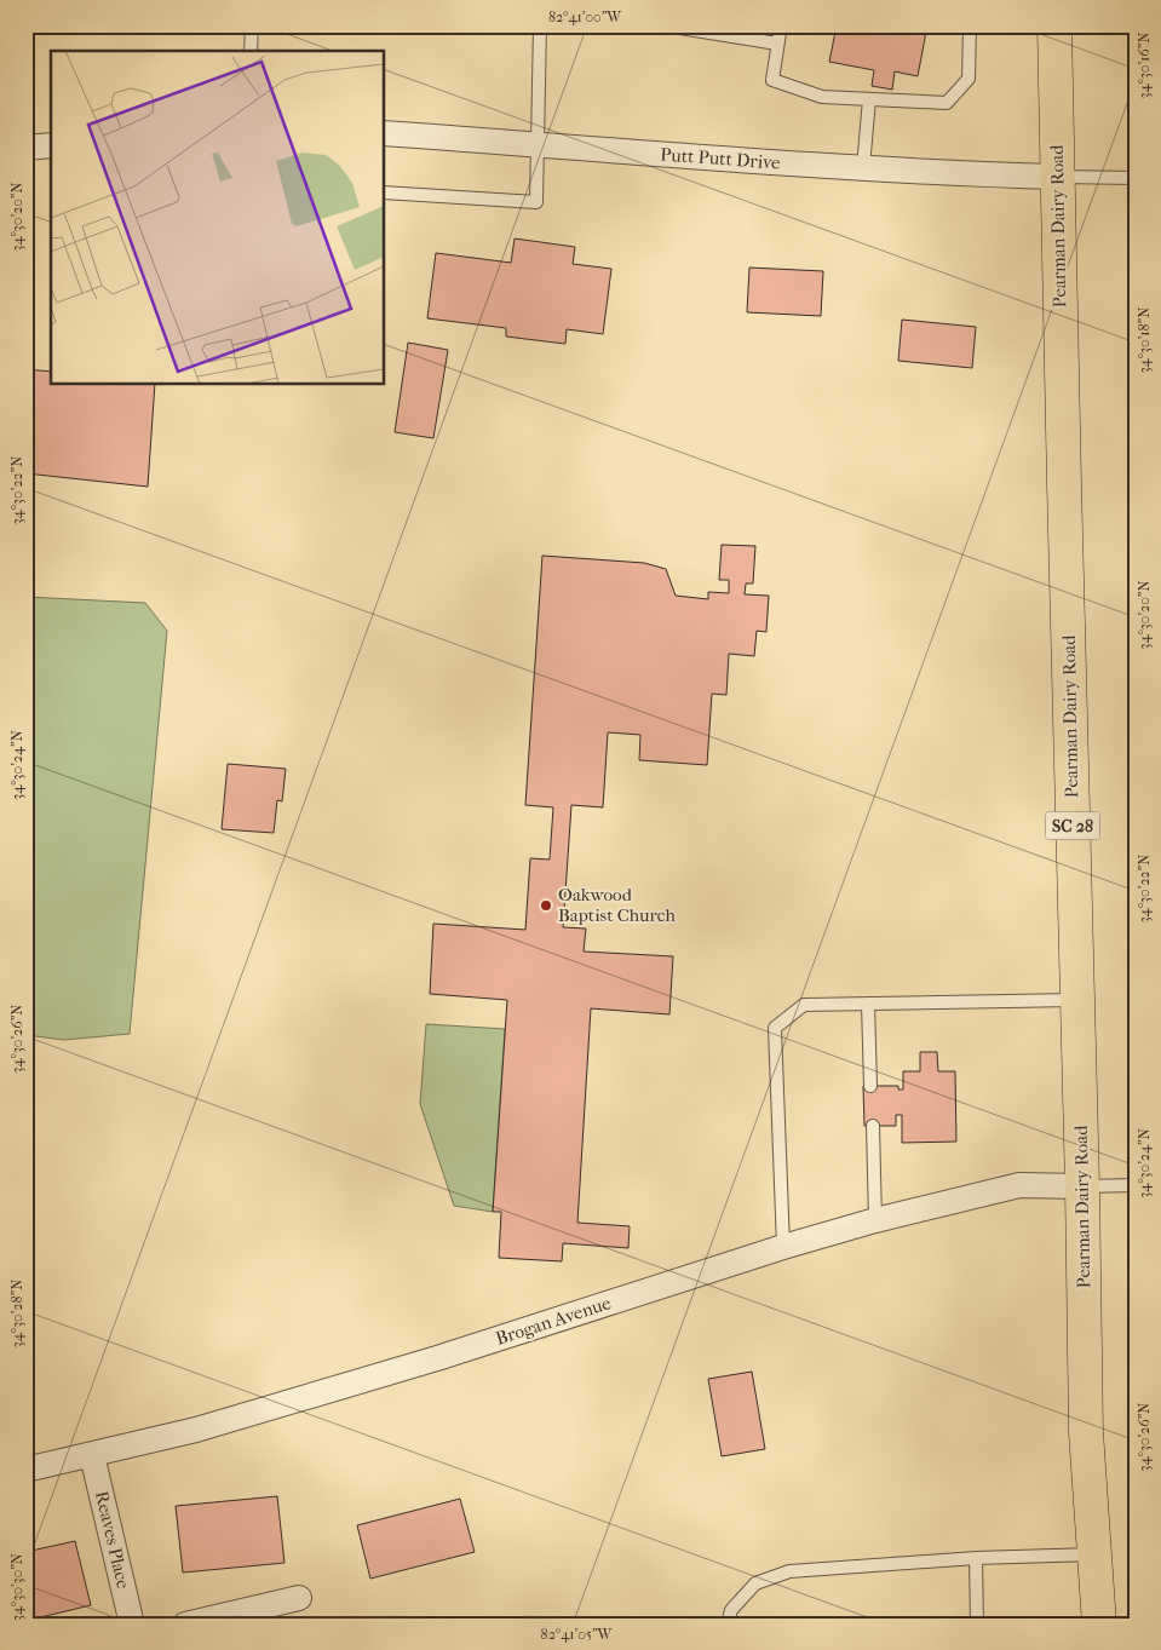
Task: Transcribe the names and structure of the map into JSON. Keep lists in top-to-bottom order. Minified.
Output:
{"streets":{"highway":["Pearman Dairy Road","SC 28"],"street":["Putt Putt Drive","Brogan Avenue","Reaves Place"]},"crossings":[["Putt Putt Drive","Pearman Dairy Road"],["Pearman Dairy Road","Brogan Avenue"],["Brogan Avenue","Reaves Place"]],"places":["Oakwood Baptist Church"],"coordinates":["82°41'00\"W","34°30'16\"N","34°30'20\"N","34°30'18\"N","34°30'22\"N","34°30'24\"N","34°30'26\"N","34°30'28\"N","34°30'30\"N","82°41'05\"W"]}
